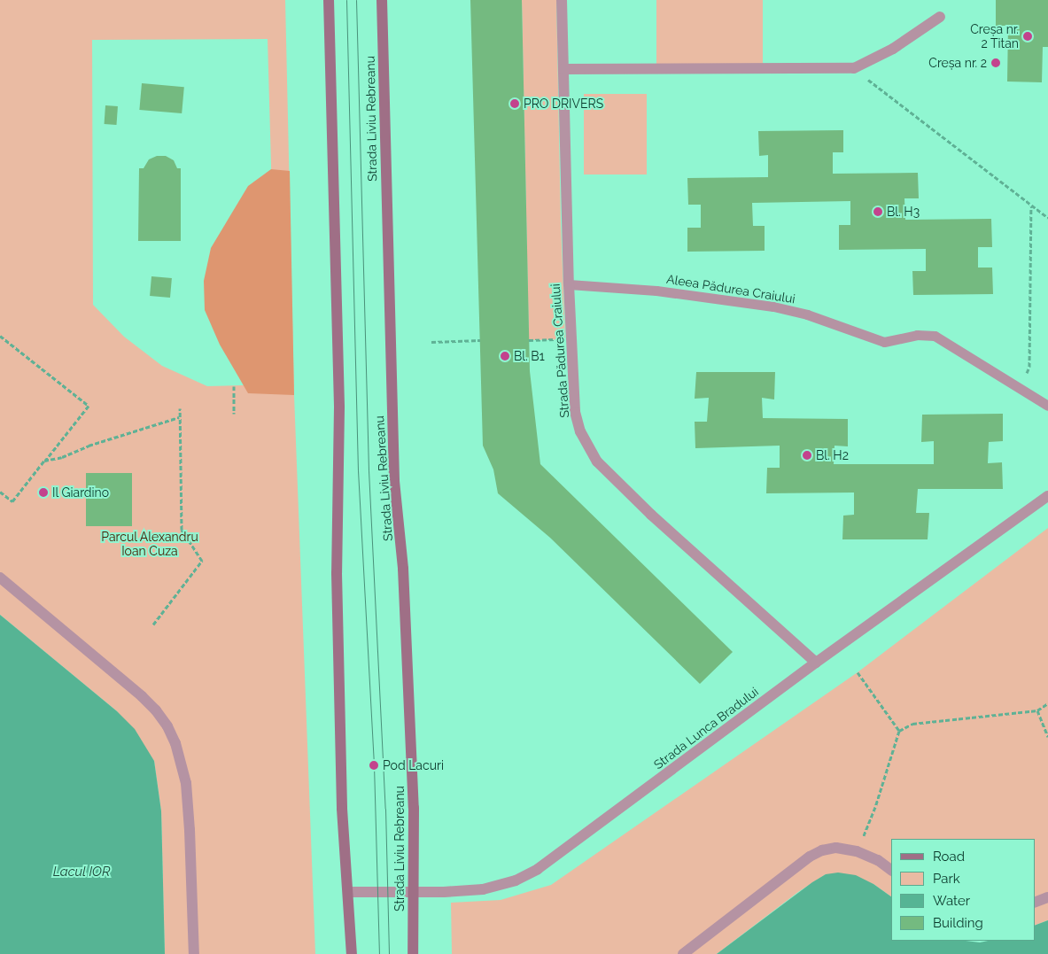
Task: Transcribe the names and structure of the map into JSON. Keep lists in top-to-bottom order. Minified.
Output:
{"streets":{"main road":["Strada Liviu Rebreanu"],"street":["Strada Pădurea Craiului","Strada Lunca Bradului"],"lane":["Aleea Pădurea Craiului"]},"crossings":[["Strada Liviu Rebreanu","Strada Lunca Bradului"],["Aleea Pădurea Craiului","Strada Pădurea Craiului"],["Strada Pădurea Craiului","Strada Lunca Bradului"]],"water":["Lacul IOR"],"parks":["Parcul Alexandru Ioan Cuza"],"places":["Creșa nr. 2 Titan","Creșa nr. 2","PRO DRIVERS","Bl. H3","Bl. B1","Bl. H2","Il Giardino","Pod Lacuri"],"legend":["Road","Park","Water","Building"]}
